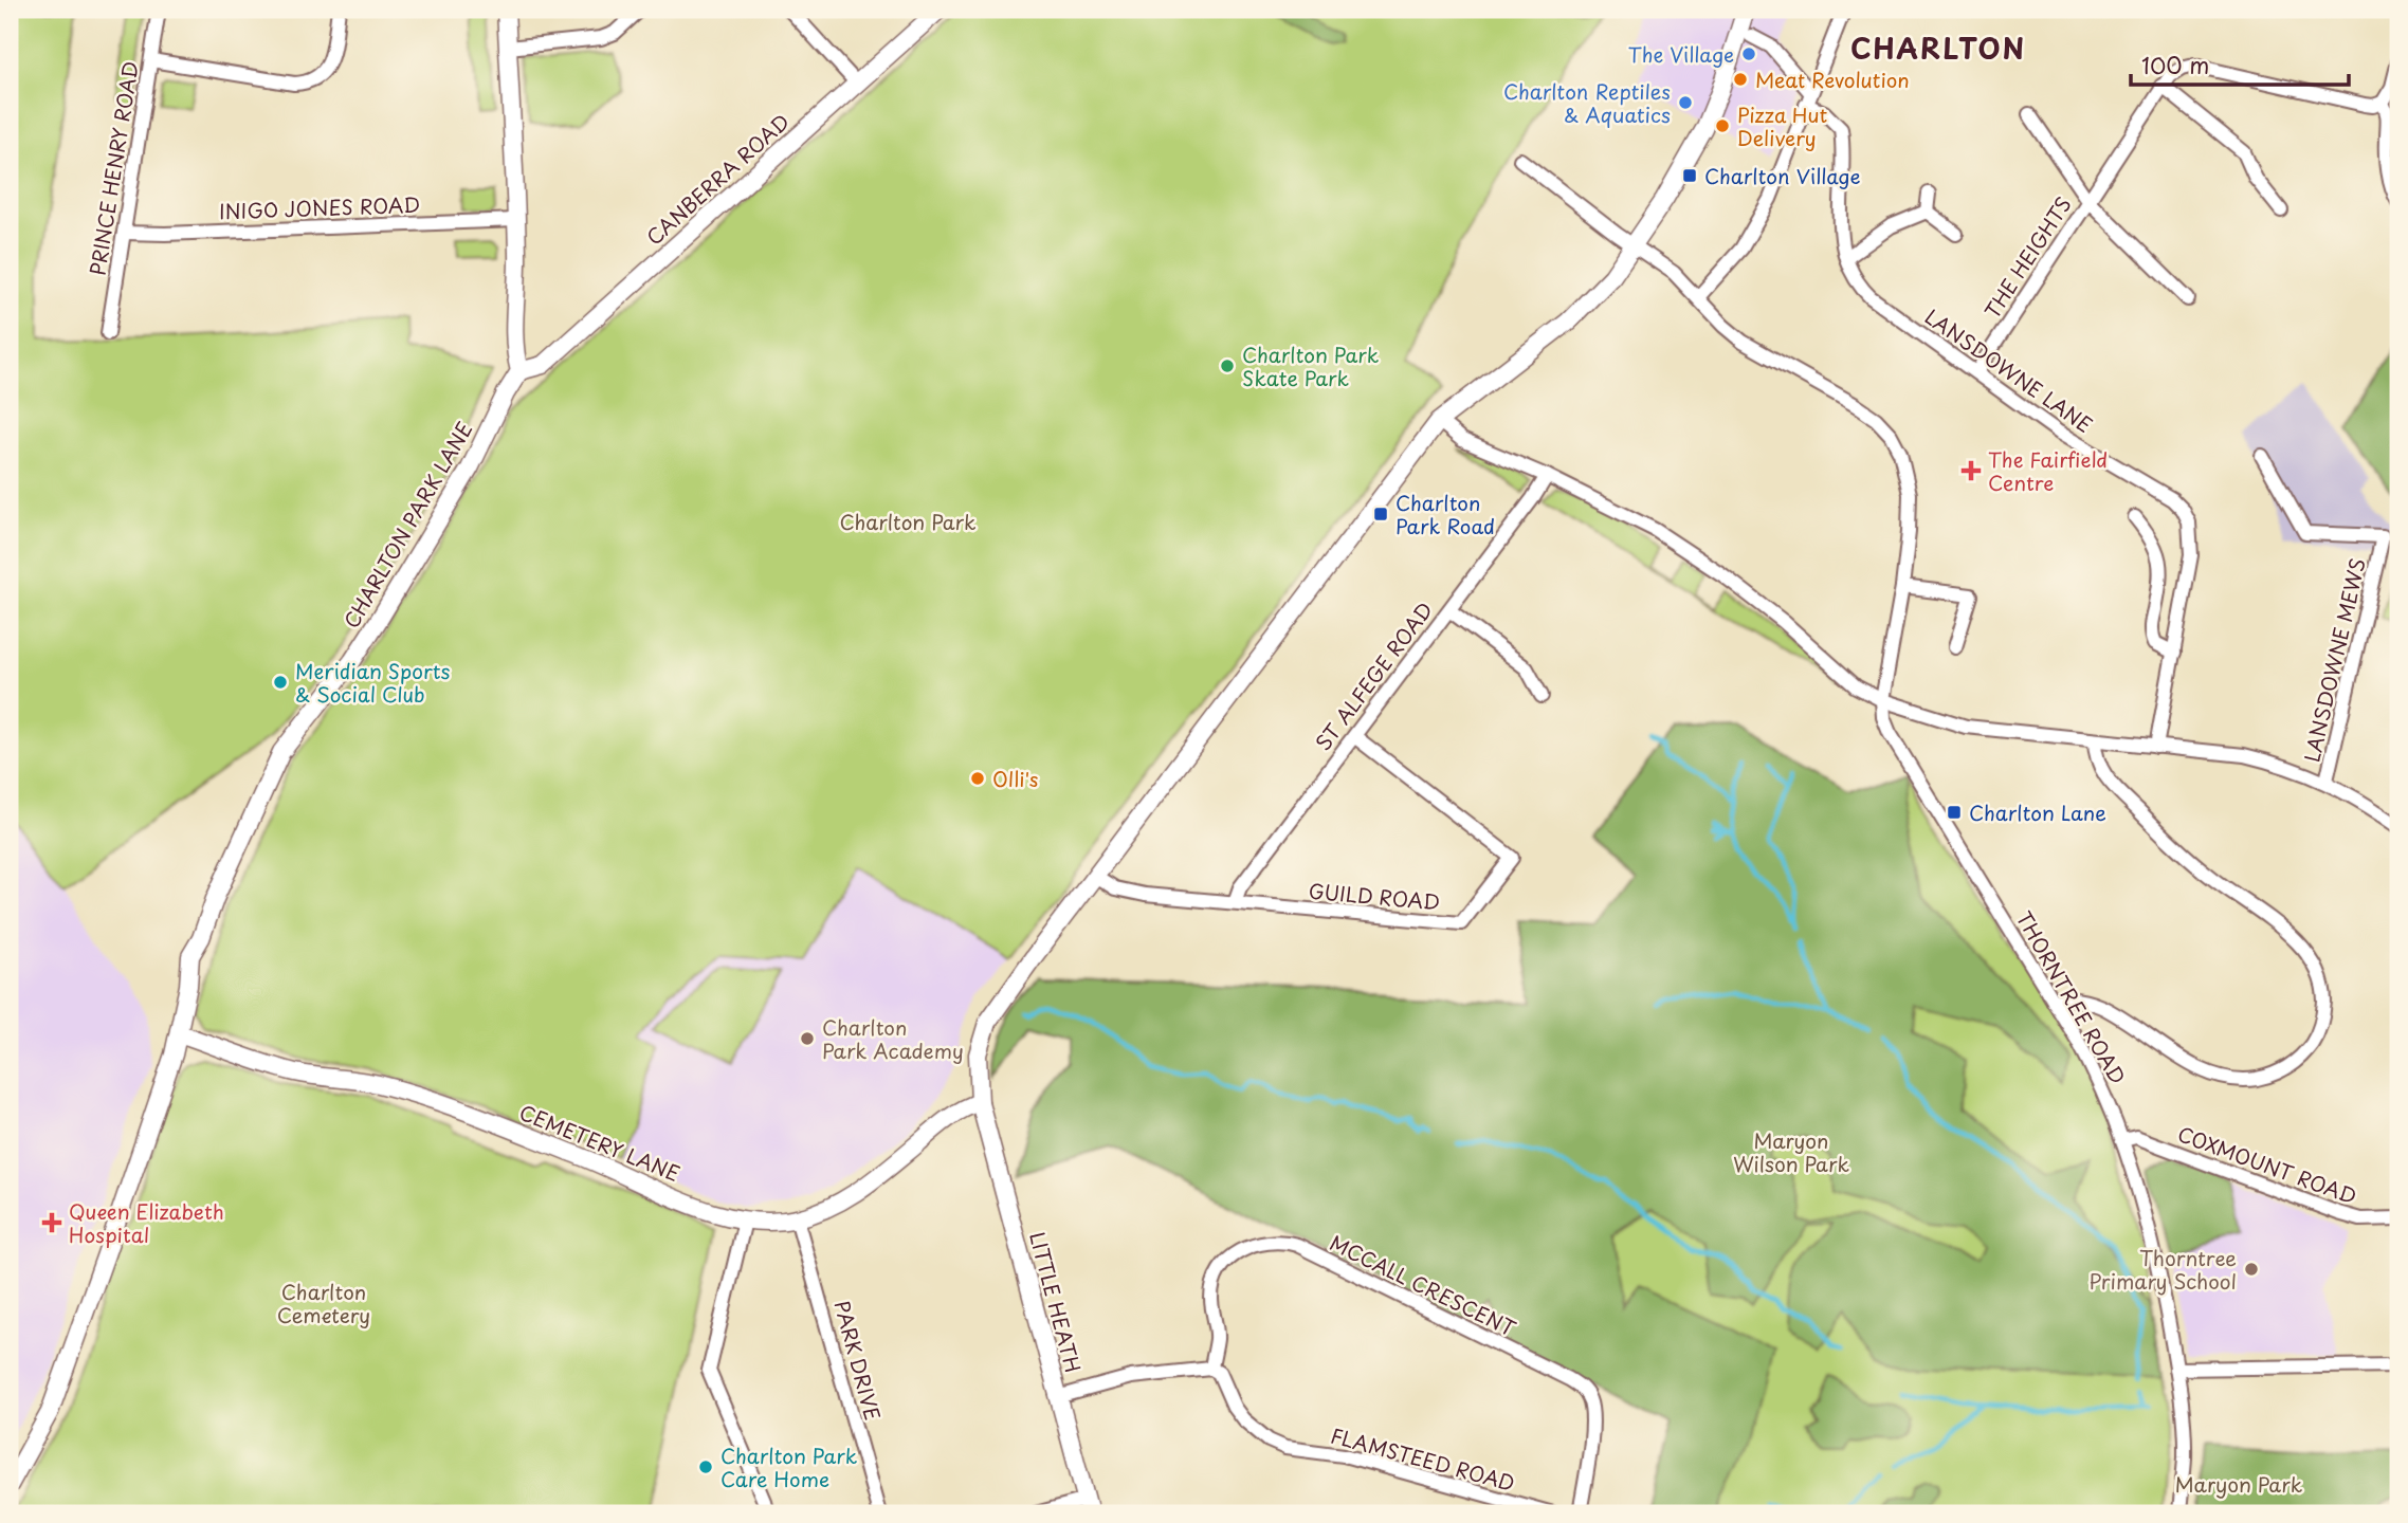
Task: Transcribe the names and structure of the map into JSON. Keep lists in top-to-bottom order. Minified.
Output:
{"streets":{"street":["PRINCE HENRY ROAD","CANBERRA ROAD","INIGO JONES ROAD","THE HEIGHTS","LANSDOWNE LANE","CHARLTON PARK LANE","LANSDOWNE MEWS","ST ALFEGE ROAD","GUILD ROAD","THORNTREE ROAD","CEMETERY LANE","COXMOUNT ROAD","MCCALL CRESCENT","LITTLE HEATH","PARK DRIVE","FLAMSTEED ROAD"]},"crossings":[["PRINCE HENRY ROAD","INIGO JONES ROAD"],["CANBERRA ROAD","CHARLTON PARK LANE"],["THE HEIGHTS","LANSDOWNE LANE"],["CHARLTON PARK LANE","CEMETERY LANE"],["ST ALFEGE ROAD","GUILD ROAD"],["THORNTREE ROAD","COXMOUNT ROAD"],["CEMETERY LANE","LITTLE HEATH"],["CEMETERY LANE","PARK DRIVE"],["MCCALL CRESCENT","FLAMSTEED ROAD"]],"districts":["CHARLTON"],"parks":["Charlton Park","Maryon Wilson Park","Charlton Cemetery","Maryon Park"],"places":{"other":["The Village","Meat Revolution","Charlton Reptiles & Aquatics","Pizza Hut Delivery","Charlton Park Skate Park","Meridian Sports & Social Club","Olli's","Charlton Park Academy","Thorntree Primary School","Charlton Park Care Home"],"transit":["Charlton Village","Charlton Park Road","Charlton Lane"],"health":["The Fairfield Centre","Queen Elizabeth Hospital"]},"scale_bar":"100 m"}
